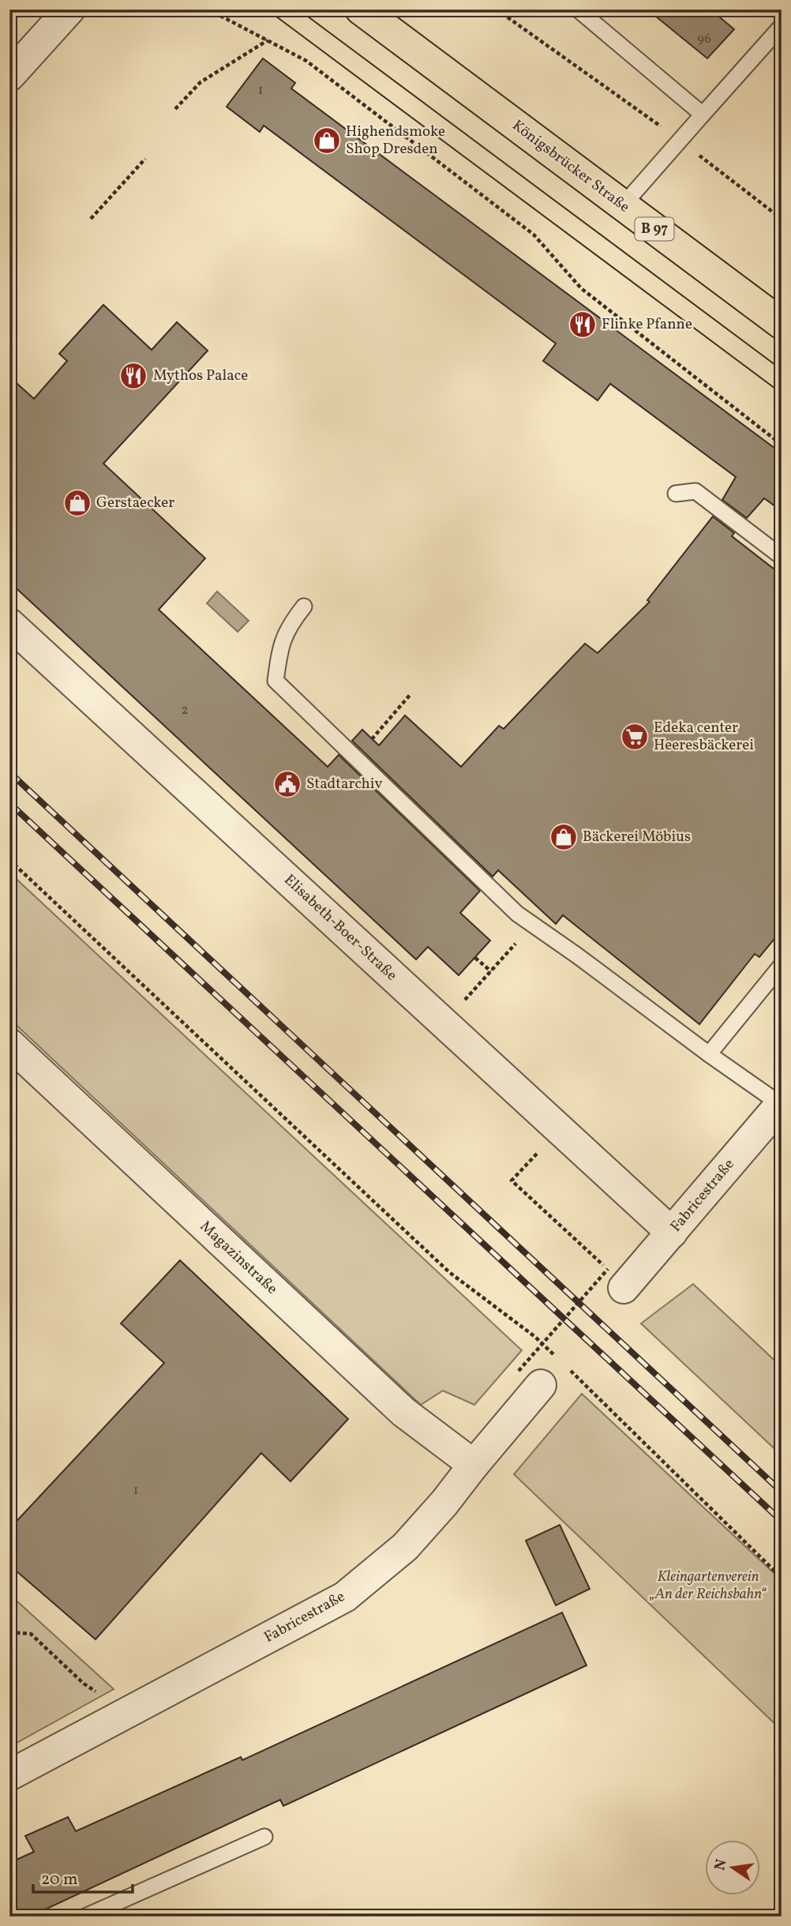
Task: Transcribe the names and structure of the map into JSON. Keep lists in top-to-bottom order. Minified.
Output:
{"streets":{"main road":["Königsbrücker Straße","B 97"],"street":["Elisabeth-Boer-Straße","Fabricestraße","Magazinstraße"]},"crossings":[["Elisabeth-Boer-Straße","Fabricestraße"],["Fabricestraße","Magazinstraße"]],"parks":["Kleingartenverein „An der Reichsbahn“"],"places":{"shop":["Highendsmoke Shop Dresden","Gerstaecker","Bäckerei Möbius"],"restaurant":["Flinke Pfanne","Mythos Palace"],"supermarket":["Edeka center Heeresbäckerei"],"public building":["Stadtarchiv"]},"house_numbers":["96","1","2","1"],"scale_bar":"20 m","north":"left"}
